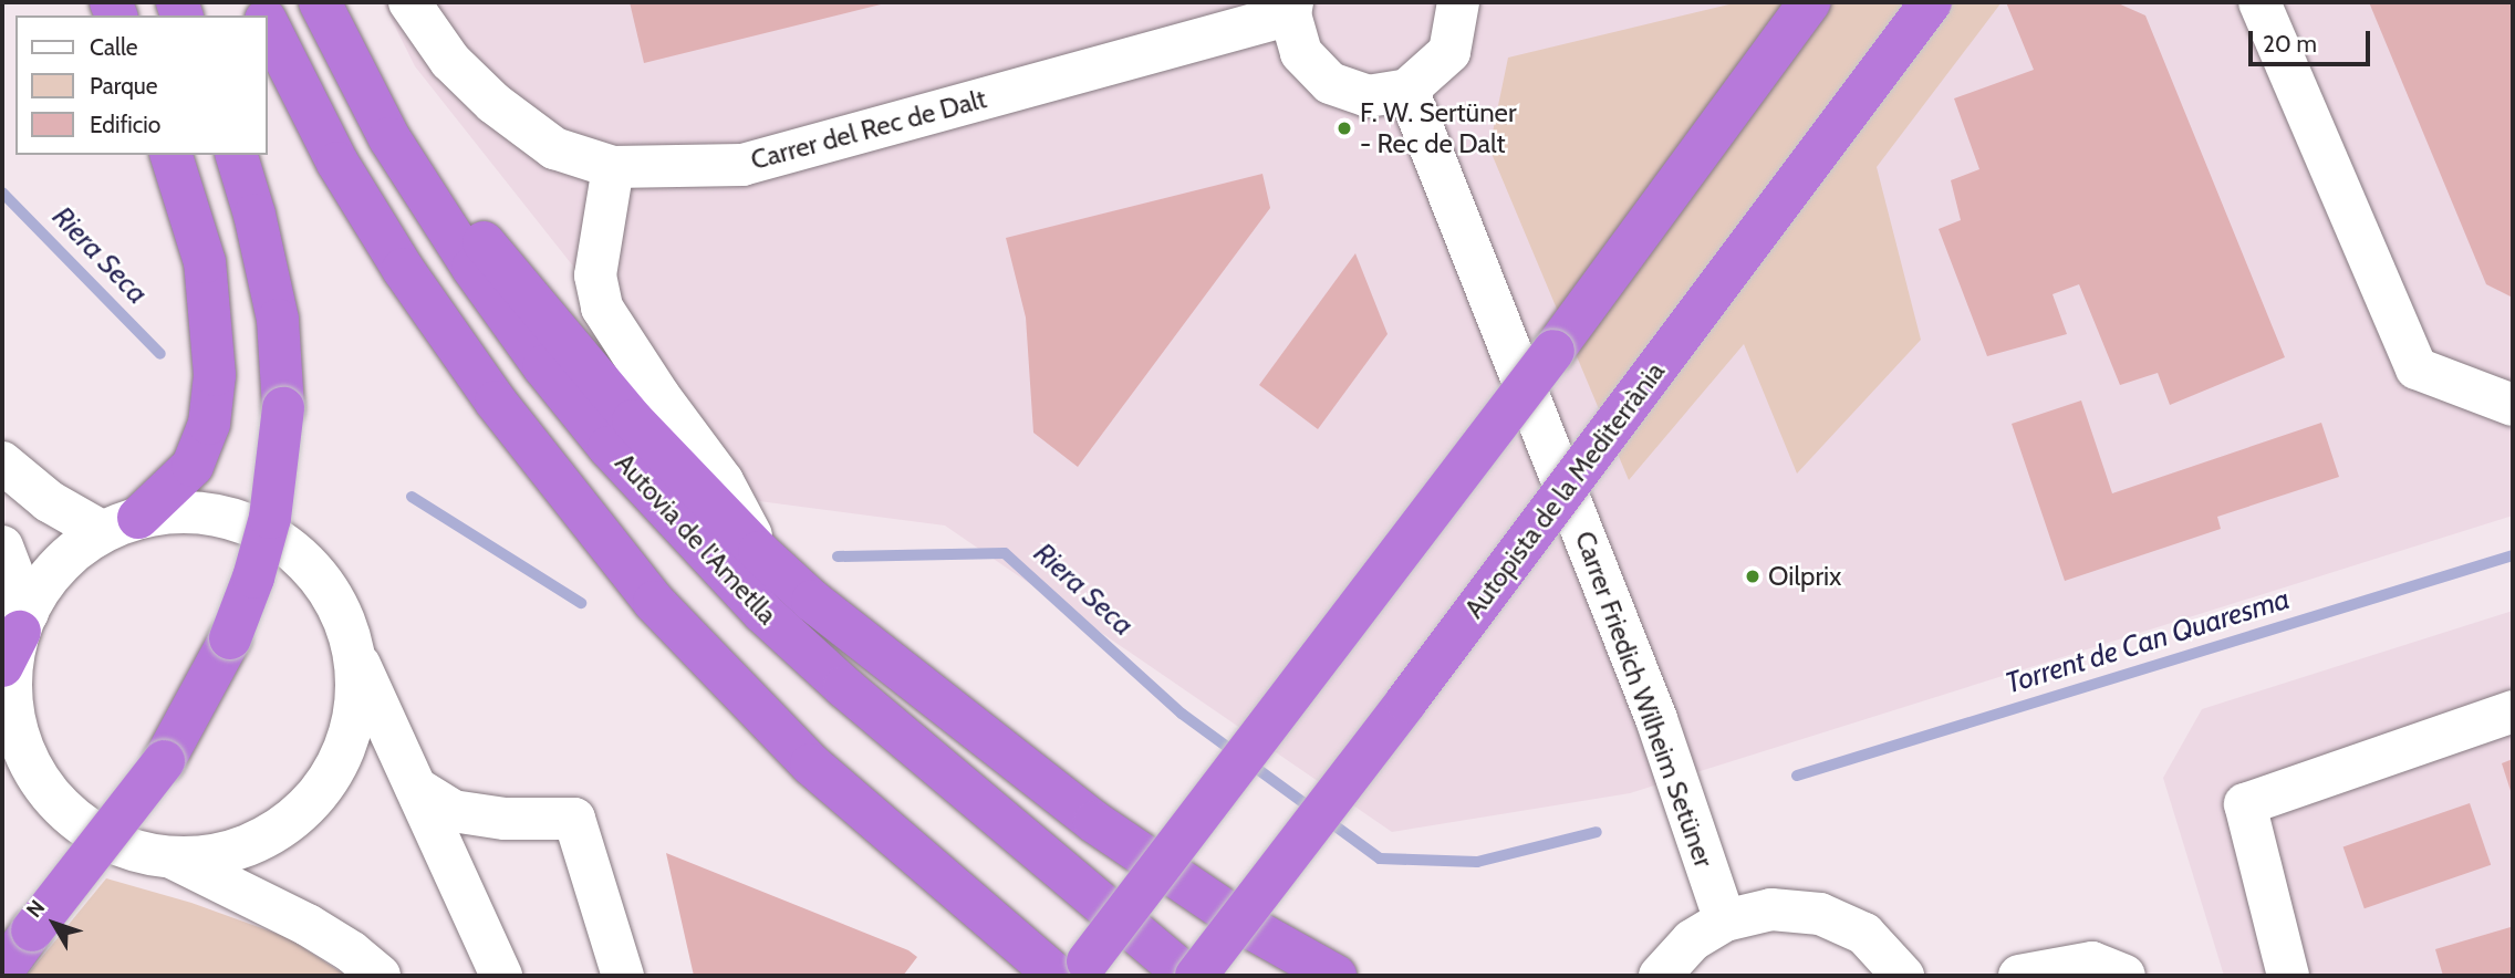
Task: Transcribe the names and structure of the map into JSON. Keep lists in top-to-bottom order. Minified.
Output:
{"streets":{"highway":["Autopista de la Mediterrània","Autovia de l'Ametlla"],"street":["Carrer del Rec de Dalt","Carrer Friedich Wilheim Setüner"]},"water":["Riera Seca","Torrent de Can Quaresma"],"places":["F. W. Sertüner - Rec de Dalt","Oilprix"],"legend":["Calle","Parque","Edificio"],"scale_bar":"20 m","north":"top left"}
